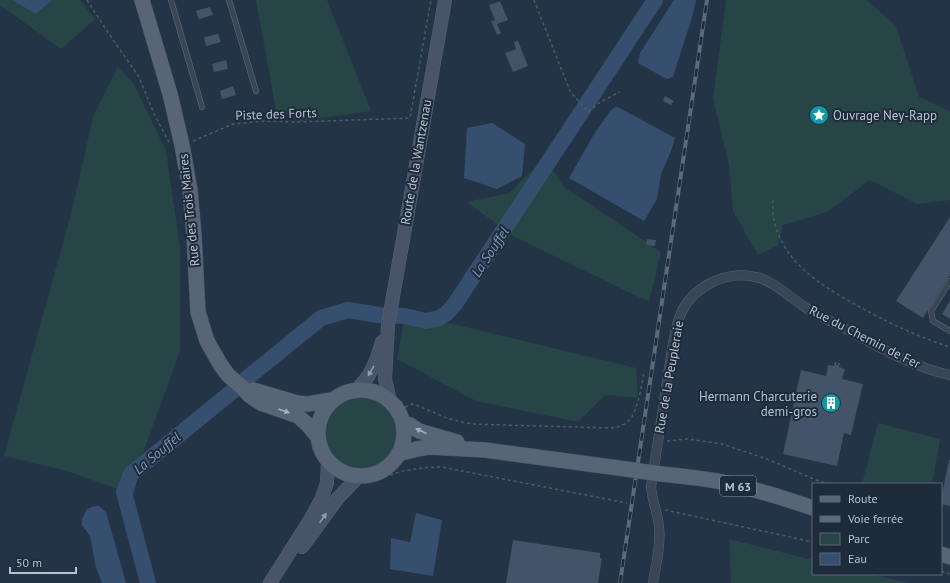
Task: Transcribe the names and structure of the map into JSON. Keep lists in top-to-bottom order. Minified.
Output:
{"streets":{"main road":["Route de la Wantzenau","Rue des Trois Maires","M 63"],"street":["Rue du Chemin de Fer","Rue de la Peupleraie"],"path":["Piste des Forts"]},"crossings":[["Piste des Forts","Rue des Trois Maires"],["Route de la Wantzenau","Rue des Trois Maires"],["Route de la Wantzenau","M 63"],["Rue des Trois Maires","M 63"],["Rue du Chemin de Fer","Rue de la Peupleraie"]],"water":["La Souffel"],"places":{"place":["Ouvrage Ney-Rapp"],"building":["Hermann Charcuterie demi-gros"]},"legend":["Route","Voie ferrée","Parc","Eau"],"scale_bar":"50 m"}
